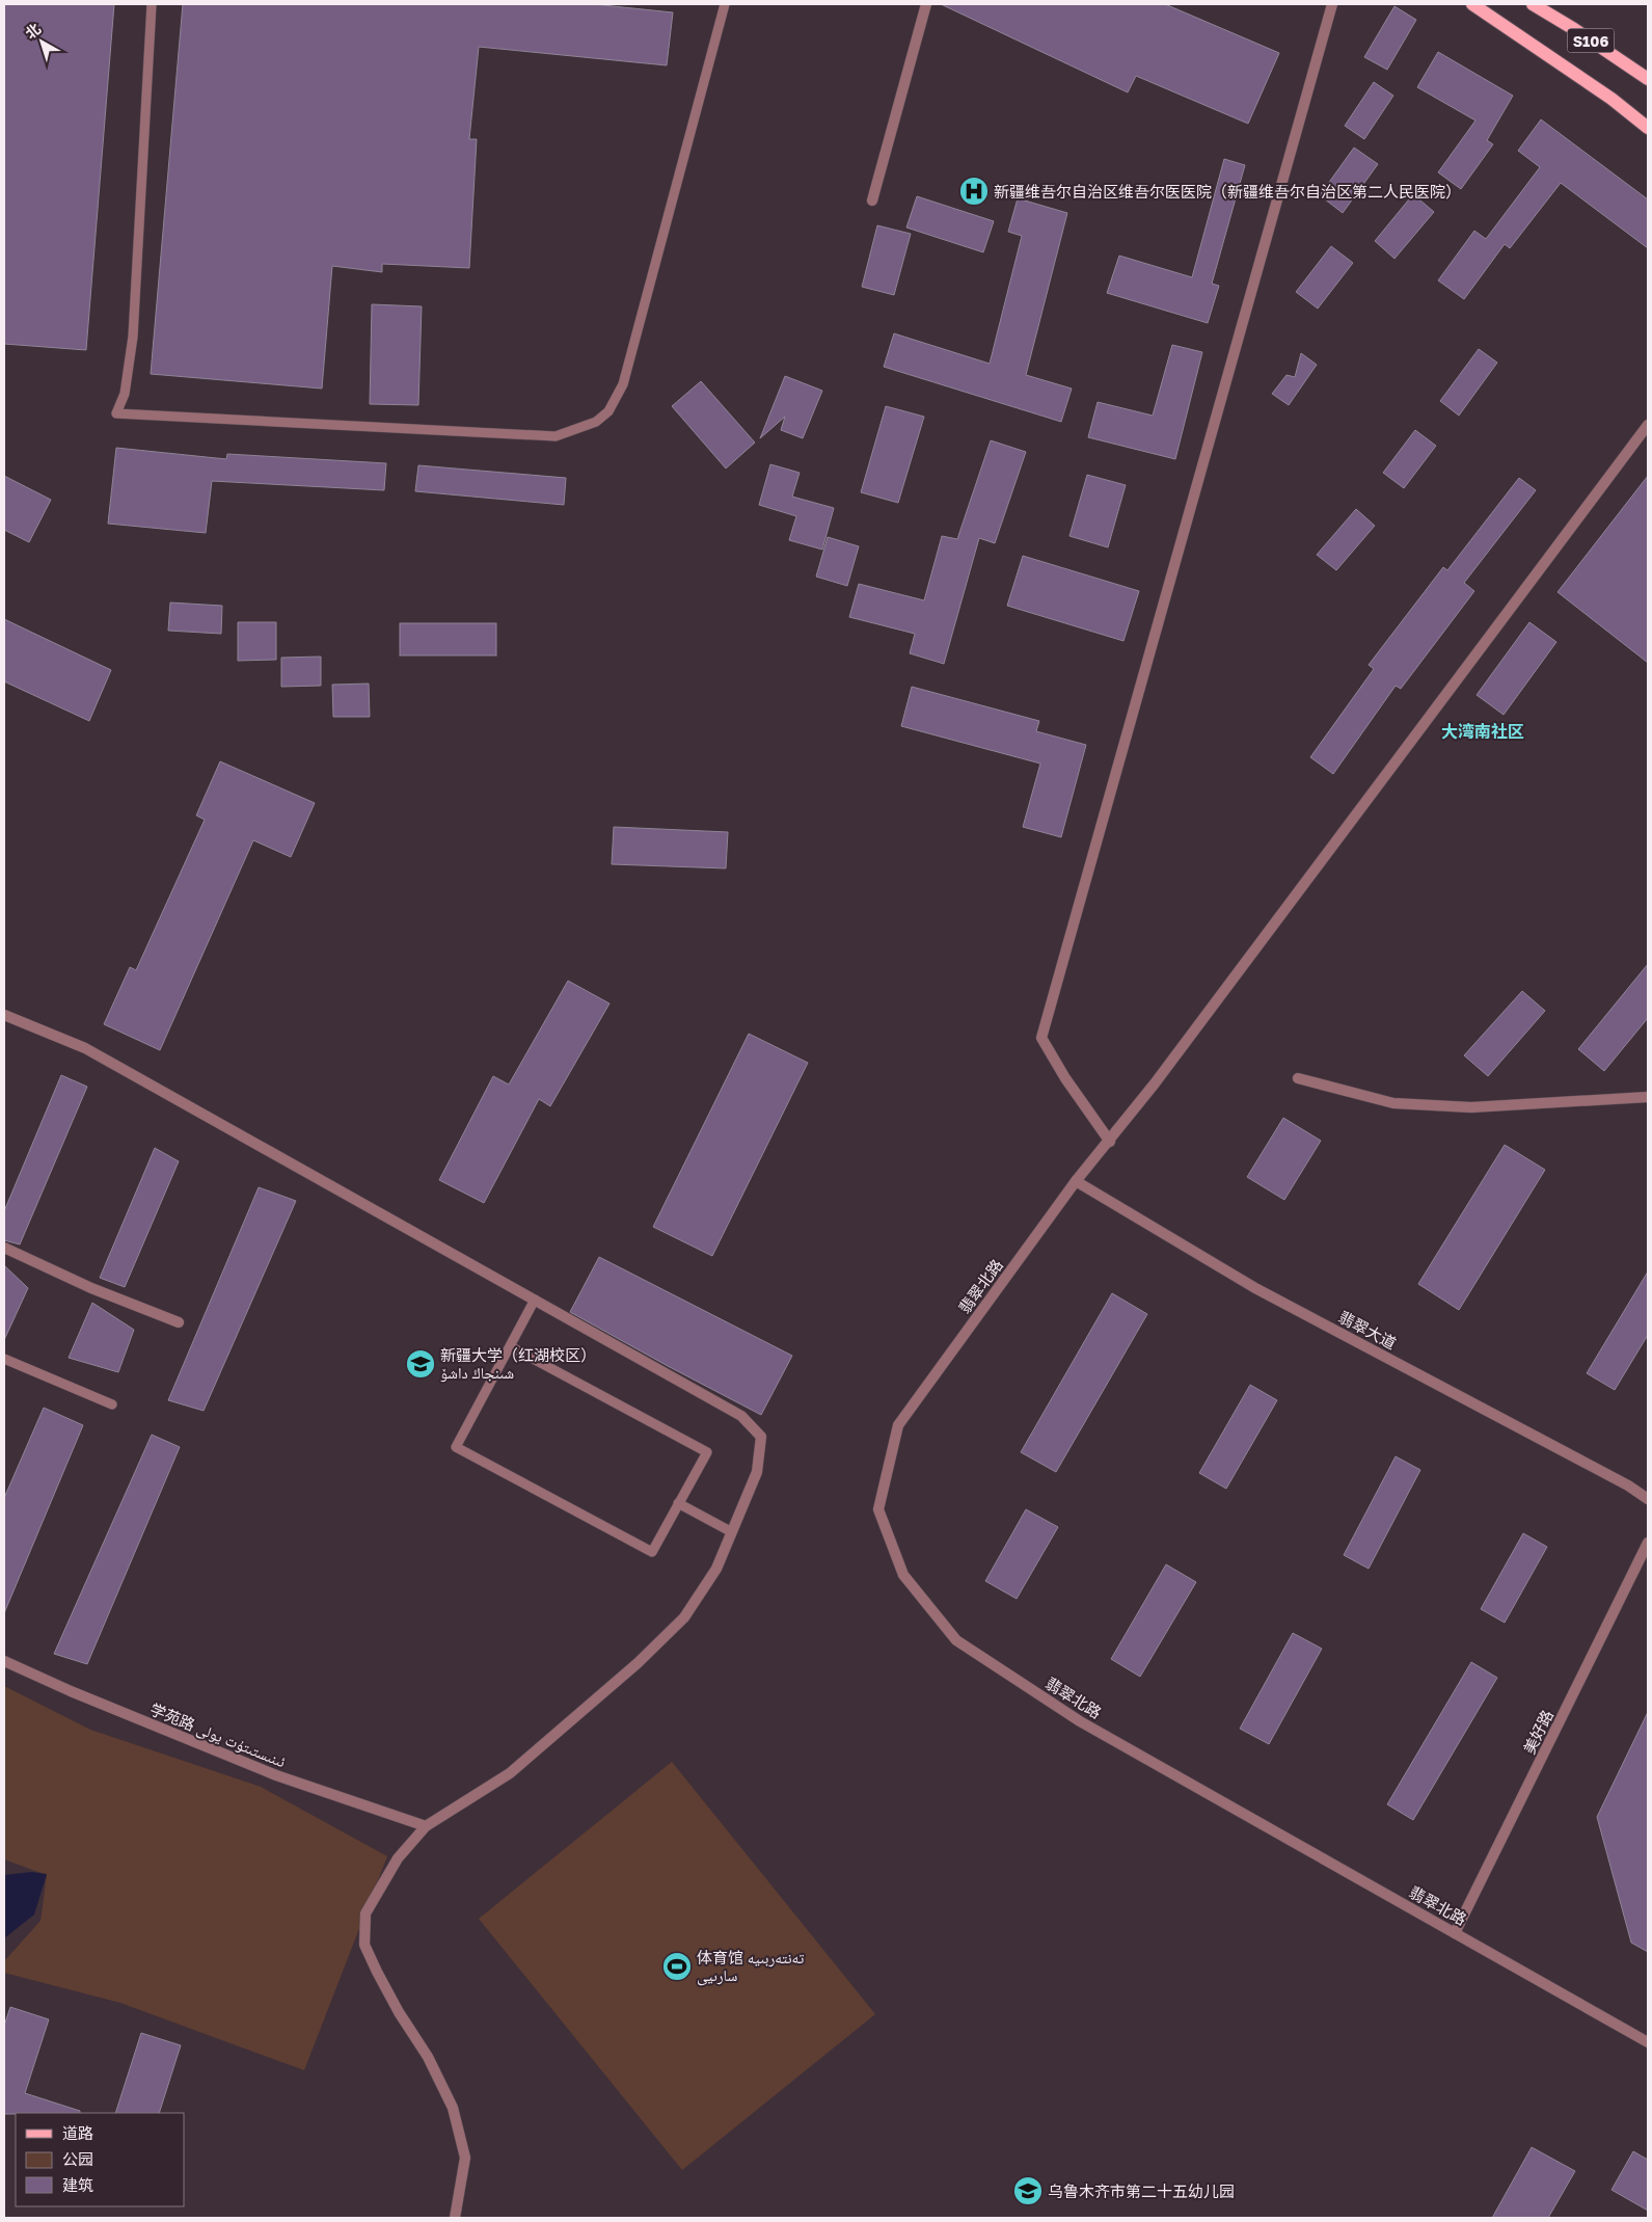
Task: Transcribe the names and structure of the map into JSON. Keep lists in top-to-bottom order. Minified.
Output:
{"streets":{"main road":["S106"],"street":["翡翠北路","翡翠大道","美好路","学苑路 ئىنىستىتۇت يولى"]},"crossings":[["翡翠北路","翡翠大道"],["翡翠北路","美好路"]],"districts":["大湾南社区"],"places":{"hospital":["新疆维吾尔自治区维吾尔医医院（新疆维吾尔自治区第二人民医院）"],"school or university":["新疆大学（红湖校区） شىنجاڭ داشۆ","乌鲁木齐市第二十五幼儿园"],"sports":["体育馆 تەنتەربىيە سارىيى"]},"legend":["道路","公园","建筑"],"north":"top left"}
